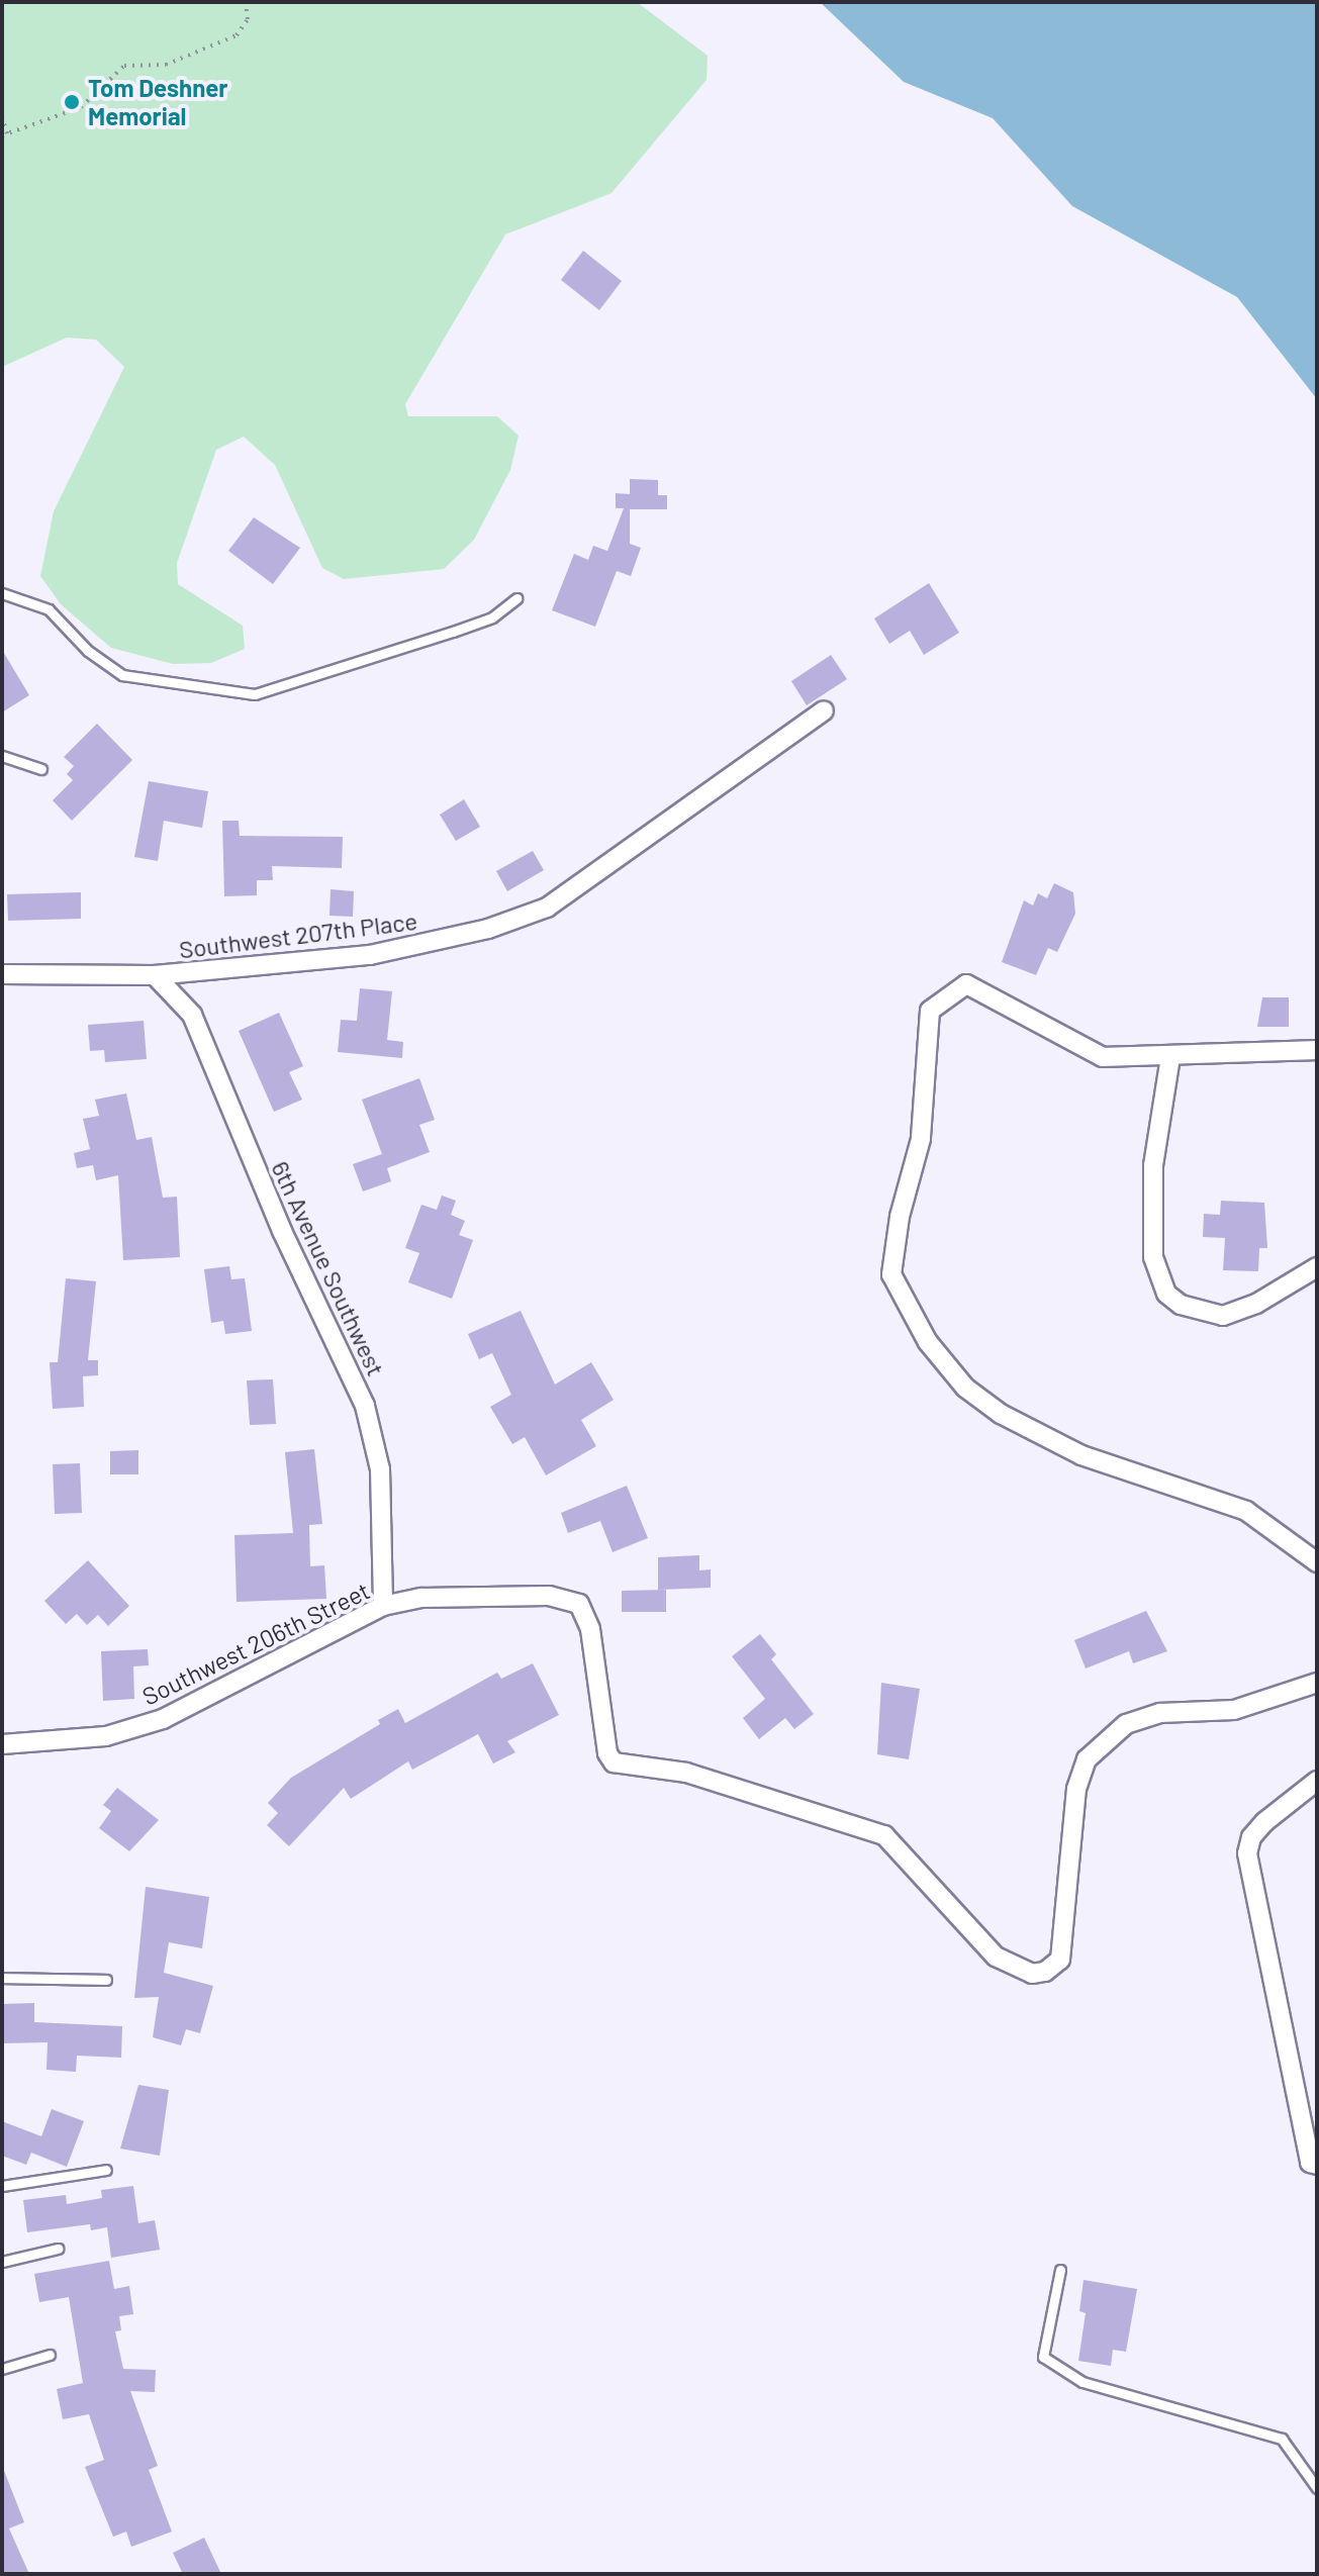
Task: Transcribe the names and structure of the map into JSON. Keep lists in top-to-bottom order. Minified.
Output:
{"streets":{"street":["Southwest 207th Place","6th Avenue Southwest","Southwest 206th Street"]},"crossings":[["Southwest 207th Place","6th Avenue Southwest"],["6th Avenue Southwest","Southwest 206th Street"]],"places":["Tom Deshner Memorial"]}
